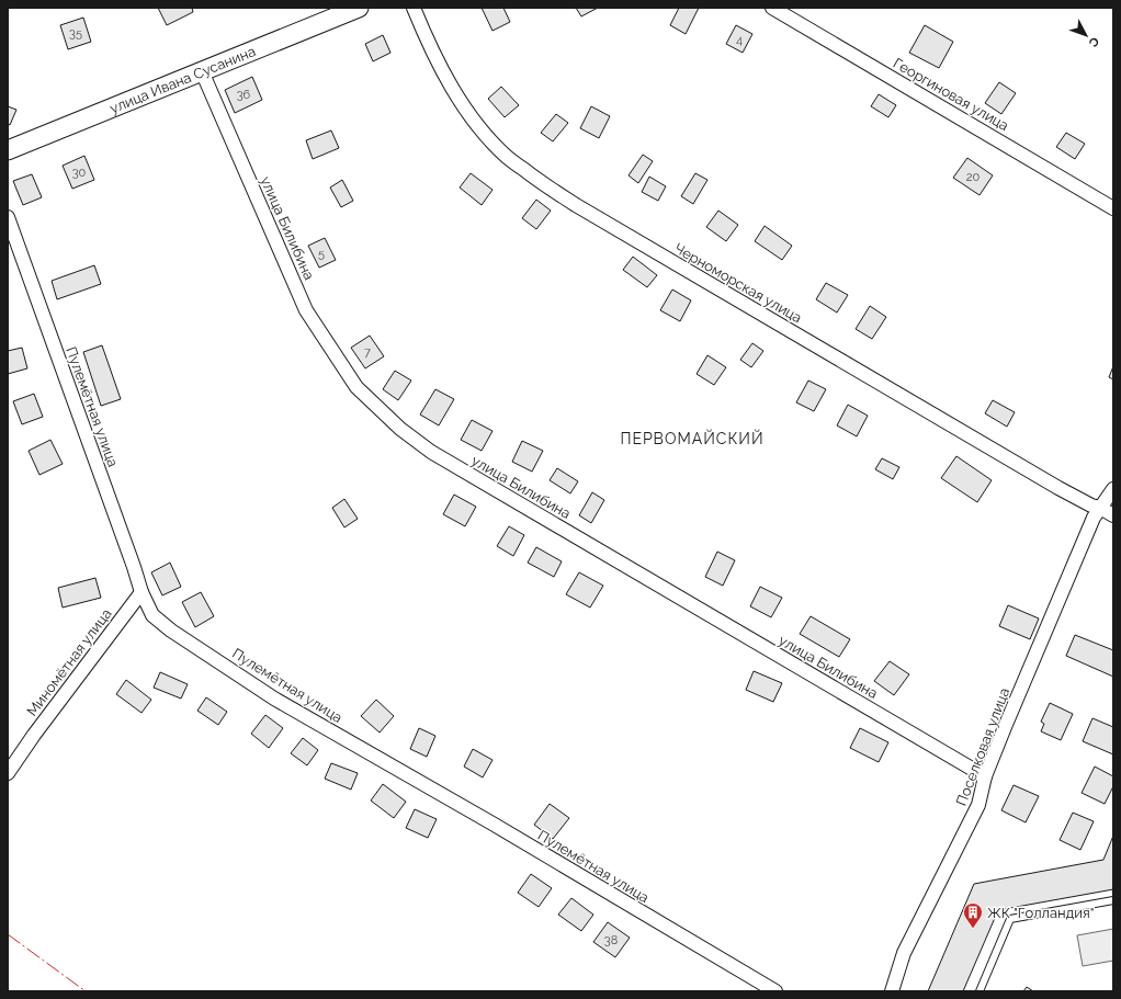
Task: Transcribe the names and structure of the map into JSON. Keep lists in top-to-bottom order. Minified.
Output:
{"streets":{"street":["улица Ивана Сусанина","Георгиновая улица","улица Билибина","Черноморская улица","Пулемётная улица","Миномётная улица","Поселковая улица"]},"crossings":[["улица Ивана Сусанина","улица Билибина"],["улица Билибина","Поселковая улица"],["Черноморская улица","Поселковая улица"],["Пулемётная улица","Миномётная улица"]],"districts":["ПЕРВОМАЙСКИЙ"],"places":{"building":["ЖК \"Голландия\""]},"house_numbers":["35","4","36","30","20","5","7","38"],"north":"bottom right"}
